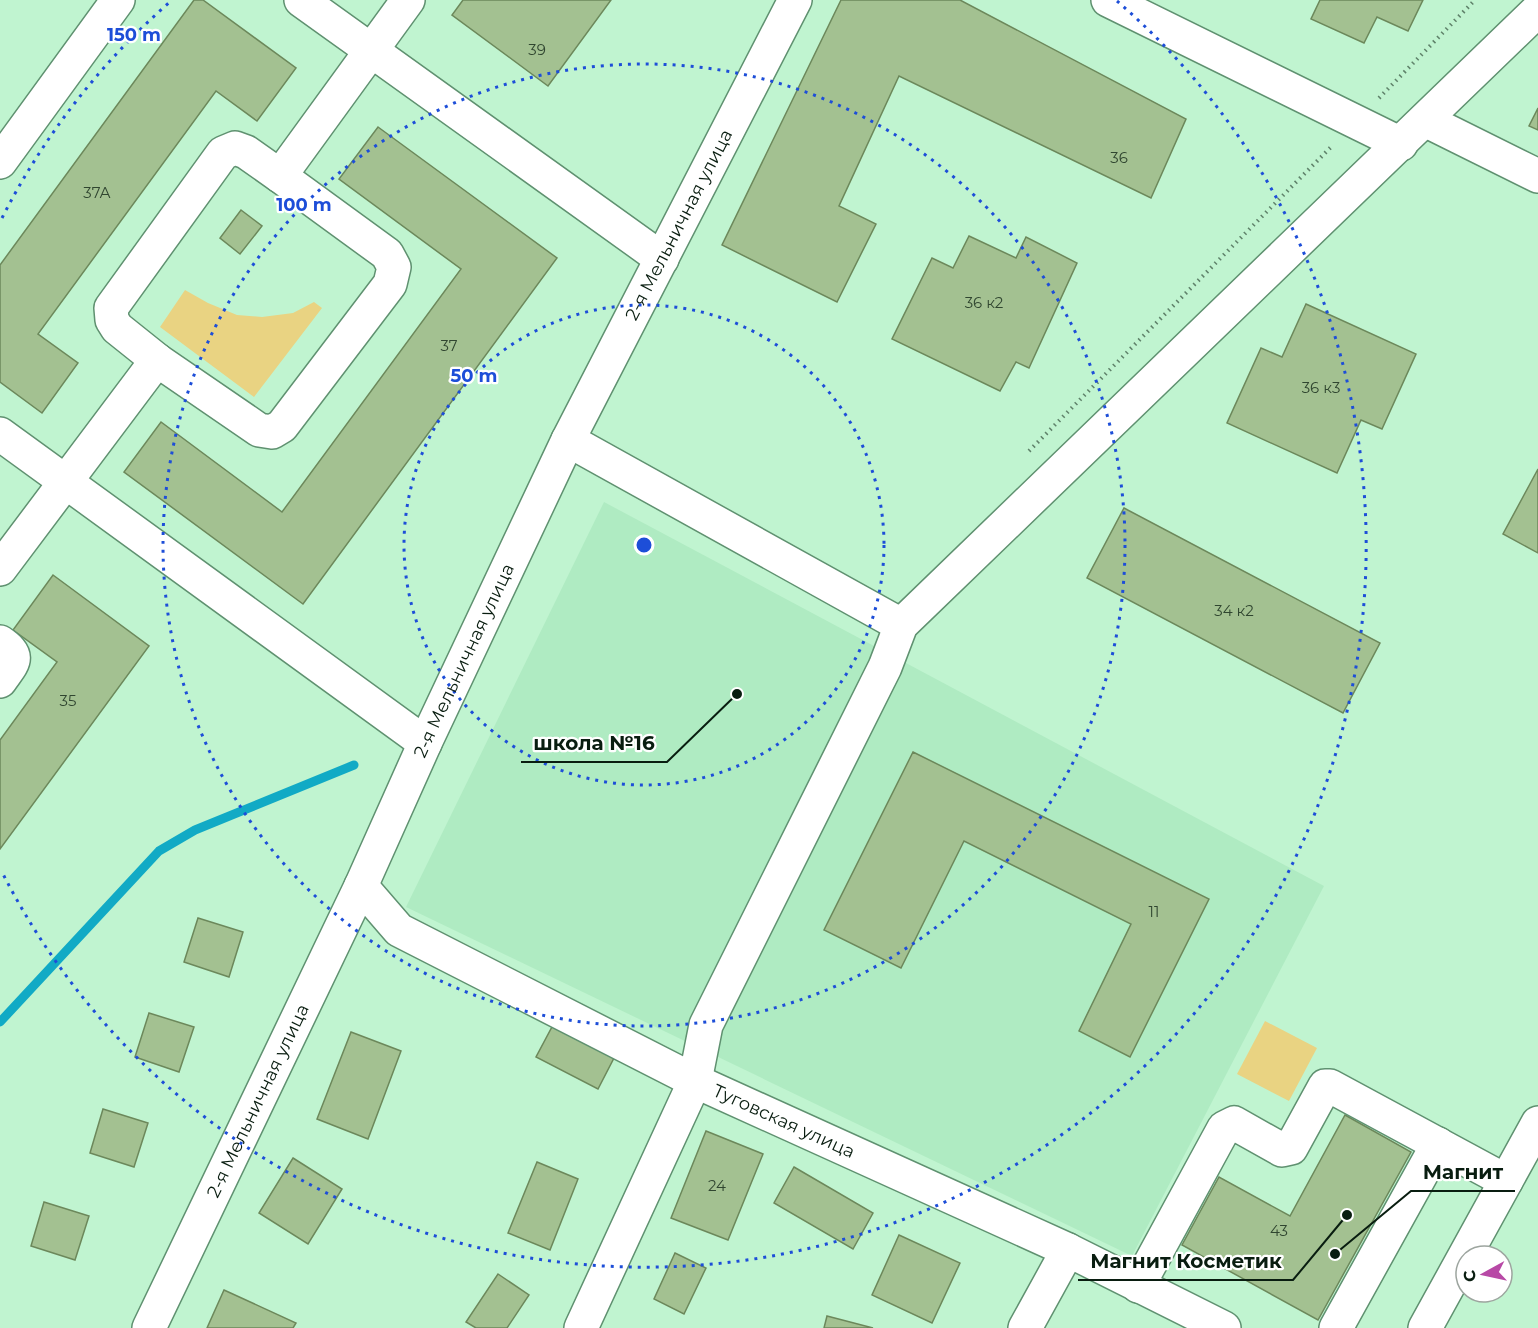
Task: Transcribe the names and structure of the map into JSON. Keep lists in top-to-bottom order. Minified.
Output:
{"streets":{"street":["2-я Мельничная улица","Туговская улица"]},"crossings":[["2-я Мельничная улица","Туговская улица"]],"places":["школа №16","Магнит Косметик","Магнит"],"house_numbers":["39","36","37А","36 к2","37","36 к3","34 к2","35","11","24","43"],"north":"left","rings":["150 m","100 m","50 m"]}
